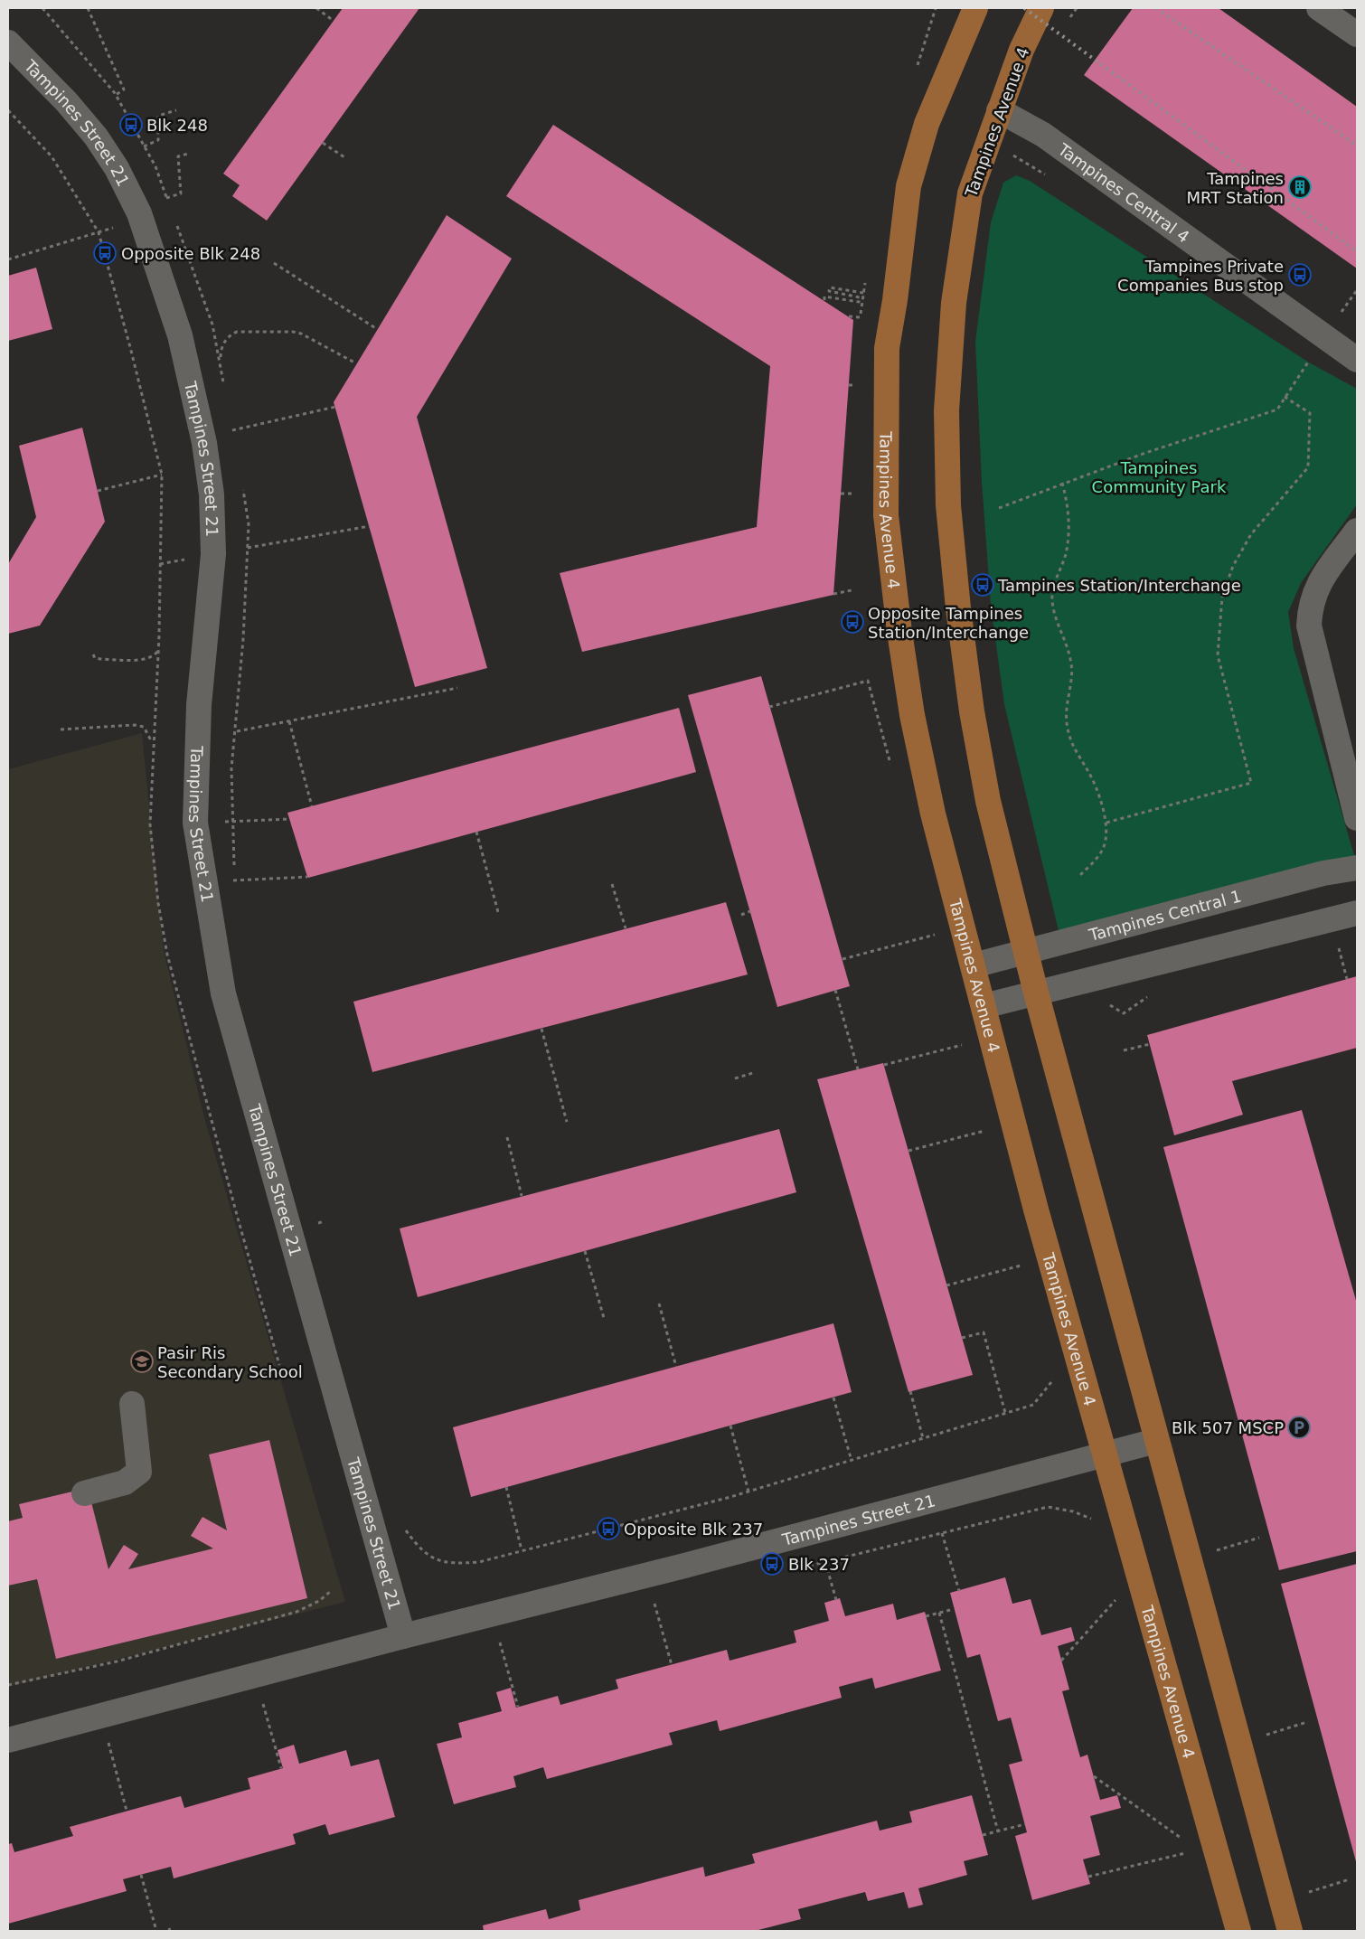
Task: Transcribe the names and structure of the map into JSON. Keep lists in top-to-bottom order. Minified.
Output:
{"streets":{"main road":["Tampines Avenue 4"],"street":["Tampines Street 21","Tampines Central 4","Tampines Central 1"]},"crossings":[["Tampines Avenue 4","Tampines Street 21"],["Tampines Avenue 4","Tampines Central 4"],["Tampines Avenue 4","Tampines Central 1"]],"parks":["Tampines Community Park"],"places":{"bus stop":["Blk 248","Opposite Blk 248","Tampines Private Companies Bus stop","Tampines Station/Interchange","Opposite Tampines Station/Interchange","Opposite Blk 237","Blk 237"],"building":["Tampines MRT Station"],"school or university":["Pasir Ris Secondary School"],"parking":["Blk 507 MSCP"]}}
